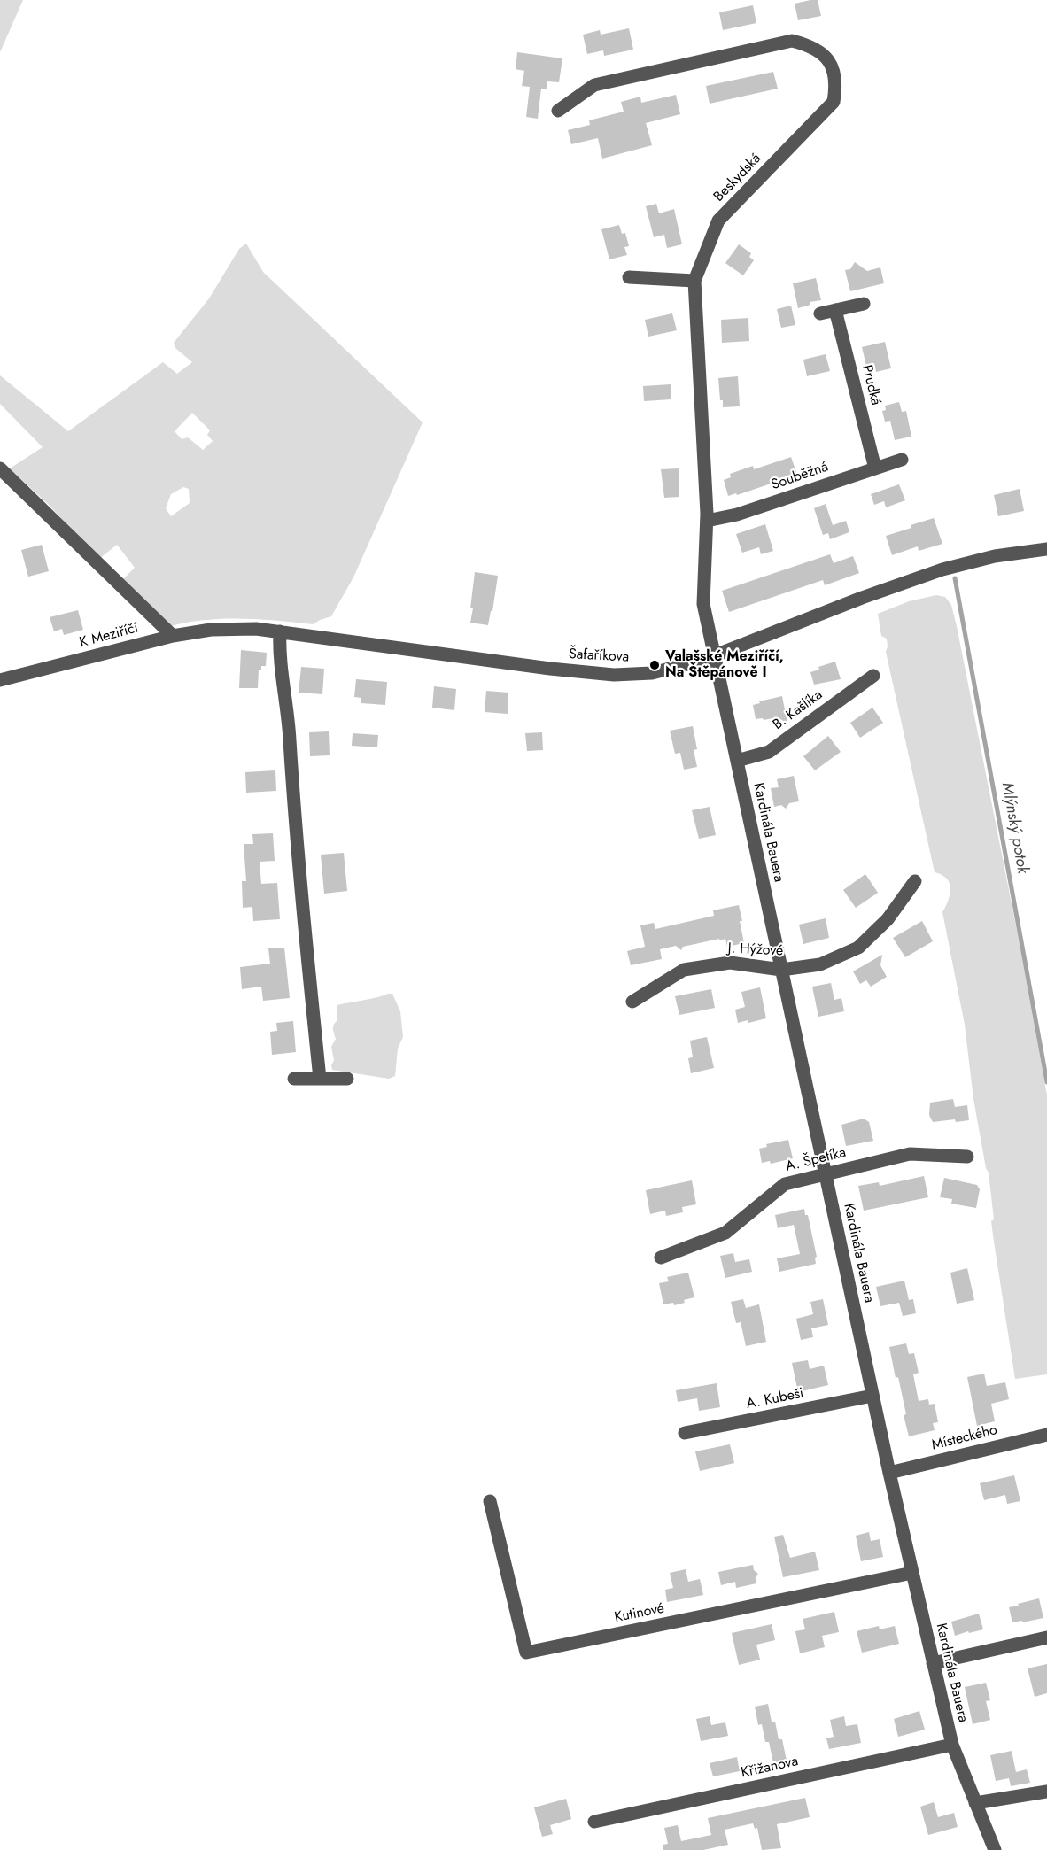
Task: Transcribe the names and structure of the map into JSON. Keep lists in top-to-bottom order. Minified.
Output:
{"streets":{"street":["Beskydská","Prudká","Souběžná","K Meziříčí","Šafaříkova","B. Kašlíka","Kardinála Bauera","J. Hýžové","A. Špetíka","A. Kubeši","Místeckého","Kutinové","Křižanova"]},"crossings":[["Beskydská","Souběžná"],["Beskydská","Šafaříkova"],["Beskydská","Kardinála Bauera"],["Prudká","Souběžná"],["K Meziříčí","Šafaříkova"],["Šafaříkova","Kardinála Bauera"],["B. Kašlíka","Kardinála Bauera"],["Kardinála Bauera","J. Hýžové"],["Kardinála Bauera","A. Špetíka"],["Kardinála Bauera","A. Kubeši"],["Kardinála Bauera","Místeckého"],["Kardinála Bauera","Kutinové"],["Kardinála Bauera","Křižanova"]],"water":["Mlýnský potok"],"places":["Valašské Meziříčí, Na Štěpánově I"]}
